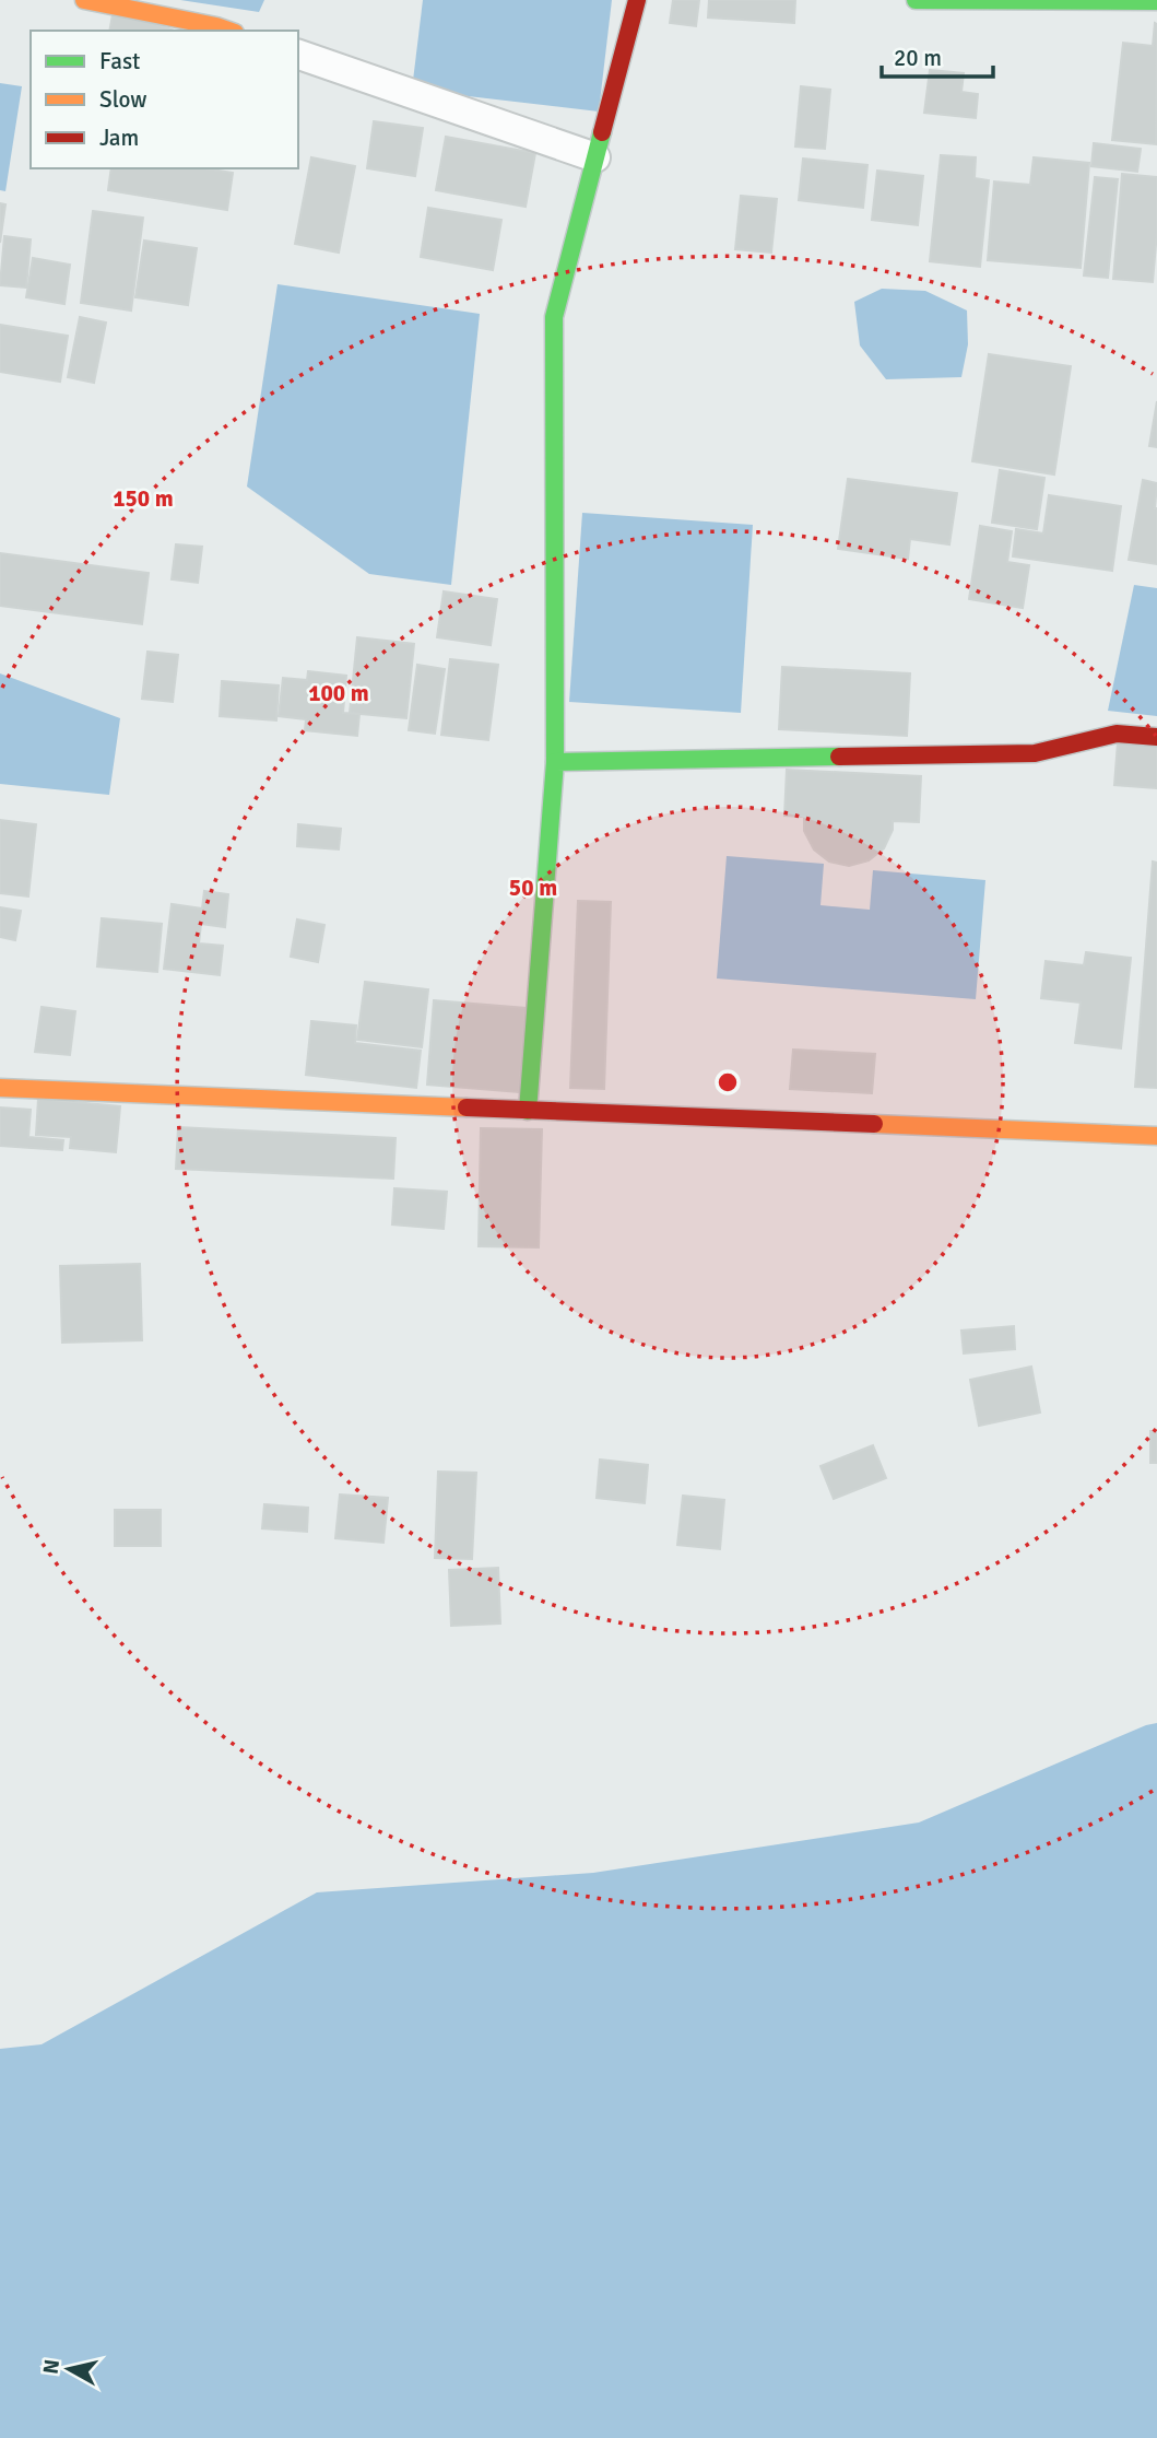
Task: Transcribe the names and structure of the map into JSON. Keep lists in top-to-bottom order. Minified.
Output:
{"legend":["Fast","Slow","Jam"],"scale_bar":"20 m","north":"left","rings":["150 m","100 m","50 m"]}
